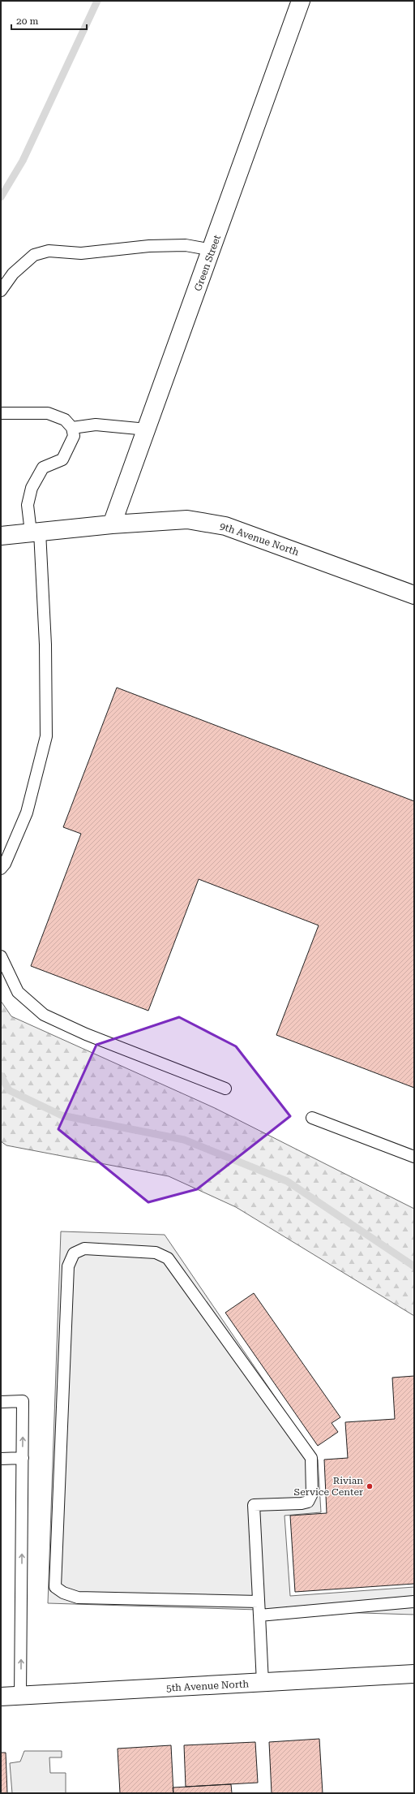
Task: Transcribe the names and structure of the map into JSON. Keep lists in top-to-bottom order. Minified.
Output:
{"streets":{"street":["Green Street","9th Avenue North","5th Avenue North"]},"crossings":[["Green Street","9th Avenue North"]],"places":["Rivian Service Center"],"scale_bar":"20 m"}
